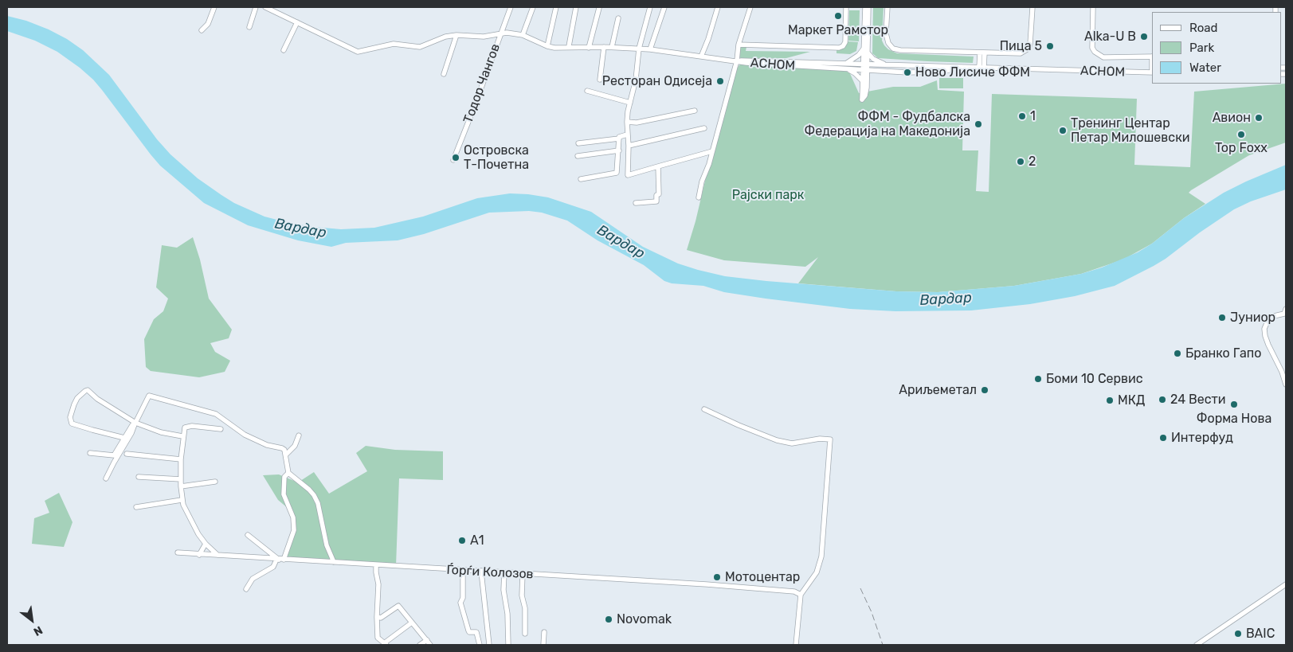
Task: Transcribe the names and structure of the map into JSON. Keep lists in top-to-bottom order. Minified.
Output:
{"streets":{"street":["АСНОМ","Тодор Чангов","Ѓорѓи Колозов"]},"water":["Вардар"],"parks":["Рајски парк"],"places":["Маркет Рамстор","Alka-U B","Пица 5","Ново Лисиче ФФМ","Ресторан Одисеја","1","Авион","ФФМ - Фудбалска Федерација на Македонија","Тренинг Центар Петар Милошевски","Top Foxx","Островска Т-Почетна","2","Јуниор","Бранко Гапо","Боми 10 Сервис","Ариљеметал","24 Вести","МКД","Форма Нова","Интерфуд","А1","Мотоцентар","Novomak","BAIC"],"legend":["Road","Park","Water"],"north":"bottom right"}
